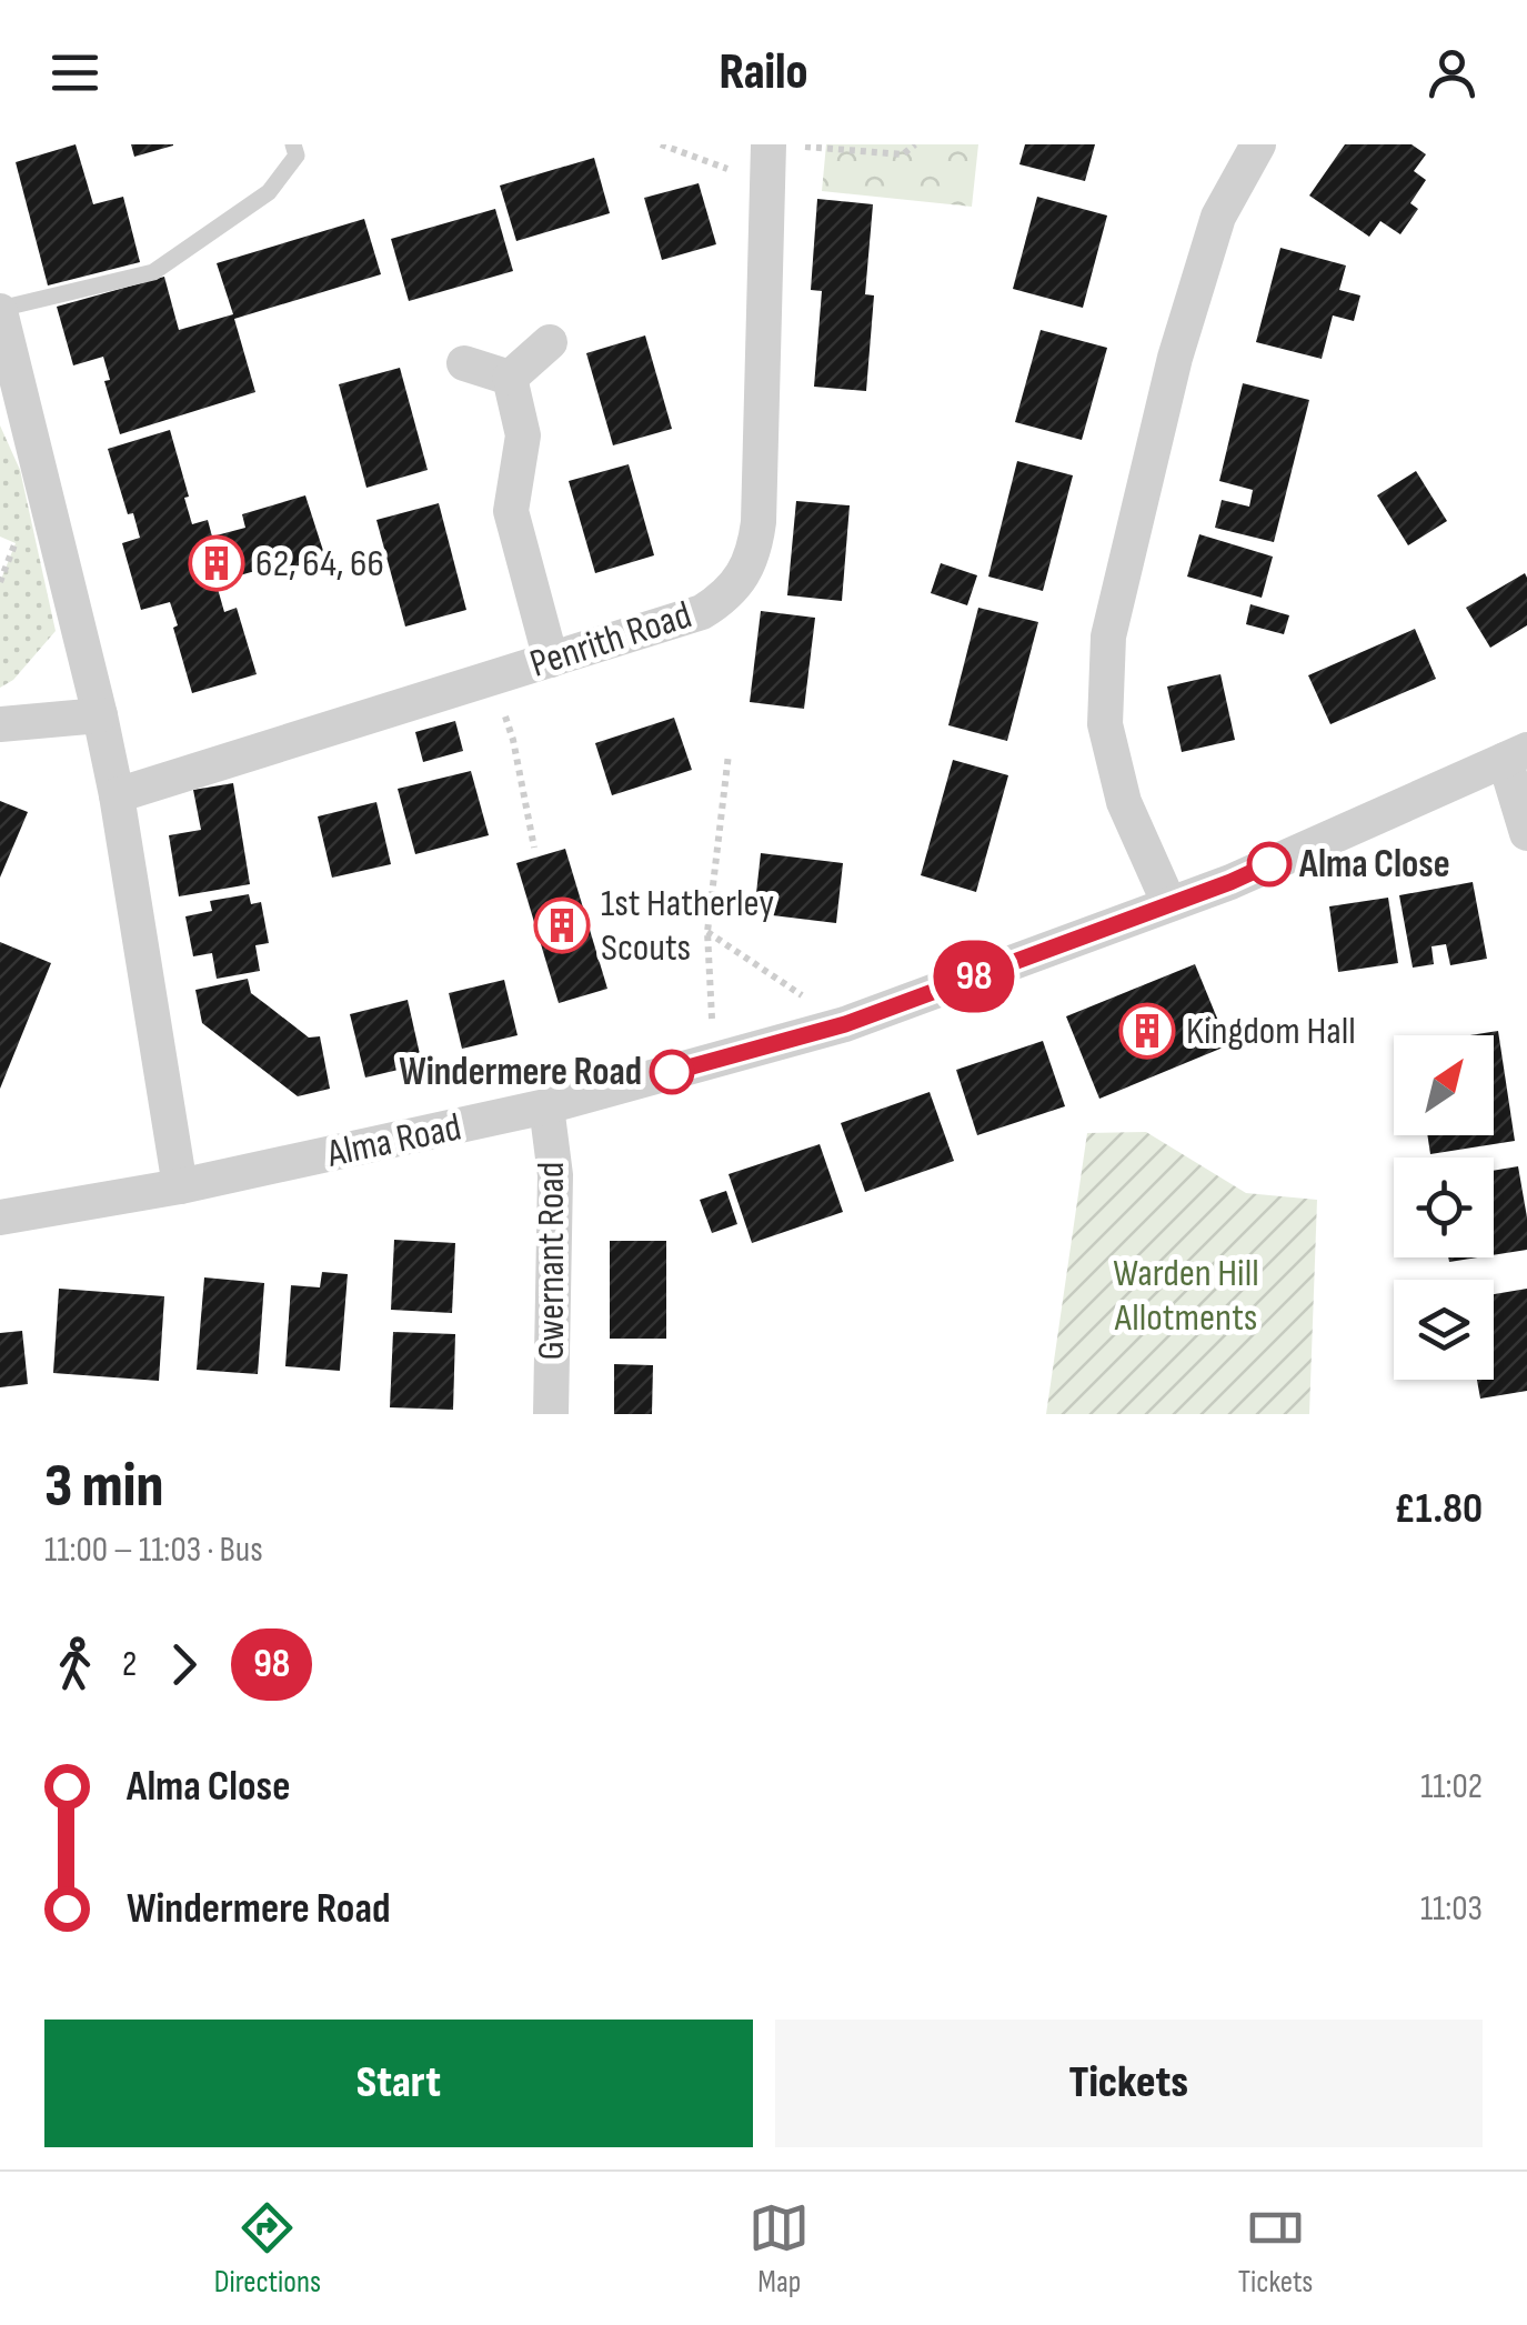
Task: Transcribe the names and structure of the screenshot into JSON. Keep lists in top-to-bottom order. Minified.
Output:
{"streets":{"street":["Penrith Road","Alma Road","Gwernant Road"]},"crossings":[["Alma Road","Gwernant Road"]],"parks":["Warden Hill Allotments"],"places":{"building":["62, 64, 66","1st Hatherley Scouts","Kingdom Hall"],"other":["Alma Close","Windermere Road"]},"lines":["bus line 98"],"north":"top right","page":{"header":"Railo","on_map":"98","heading":["3 min","11:00 – 11:03 · Bus","£1.80"],"legs":["2","98"],"list":[{"name":"Alma Close","value":"11:02"},{"name":"Windermere Road","value":"11:03"}],"buttons":["Start","Tickets"],"tabs":["Directions","Map","Tickets"]}}
